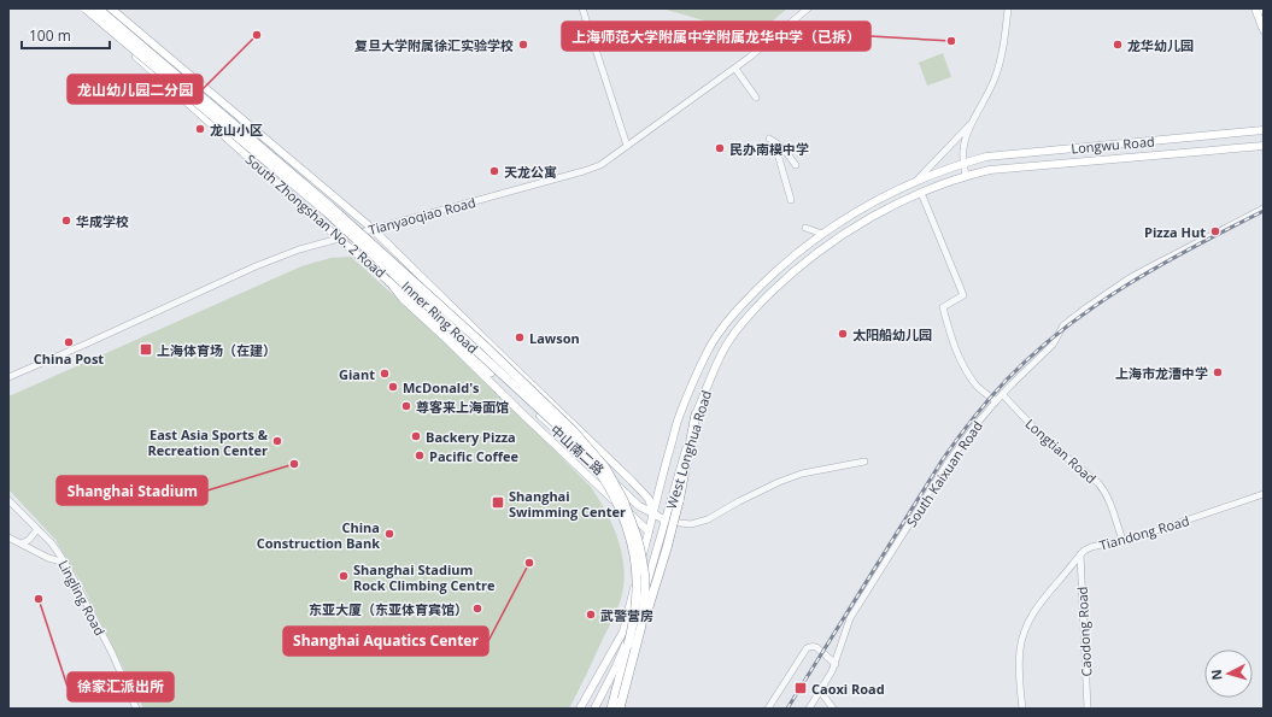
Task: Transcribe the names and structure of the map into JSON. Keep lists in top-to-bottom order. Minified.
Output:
{"streets":{"highway":["Inner Ring Road"],"main road":["Longwu Road","South Zhongshan No. 2 Road","中山南二路","West Longhua Road"],"street":["Tianyaoqiao Road","Longtian Road","South Kaixuan Road","Tiandong Road","Lingling Road","Caodong Road"]},"crossings":[["Longwu Road","West Longhua Road"],["South Zhongshan No. 2 Road","Tianyaoqiao Road"],["South Zhongshan No. 2 Road","中山南二路"],["South Zhongshan No. 2 Road","West Longhua Road"],["中山南二路","West Longhua Road"],["Longtian Road","South Kaixuan Road"],["Longtian Road","Tiandong Road"],["Tiandong Road","Caodong Road"]],"places":{"other":["龙山幼儿园二分园","上海师范大学附属中学附属龙华中学（已拆）","复旦大学附属徐汇实验学校","龙华幼儿园","龙山小区","民办南模中学","天龙公寓","华成学校","Pizza Hut","太阳船幼儿园","Lawson","China Post","上海市龙漕中学","Giant","McDonald's","尊客来上海面馆","Backery Pizza","East Asia Sports & Recreation Center","Pacific Coffee","Shanghai Stadium","China Construction Bank","Shanghai Aquatics Center","Shanghai Stadium Rock Climbing Centre","徐家汇派出所","东亚大厦（东亚体育宾馆）","武警营房"],"transit":["上海体育场（在建）","Shanghai Swimming Center","Caoxi Road"]},"scale_bar":"100 m","north":"left"}
